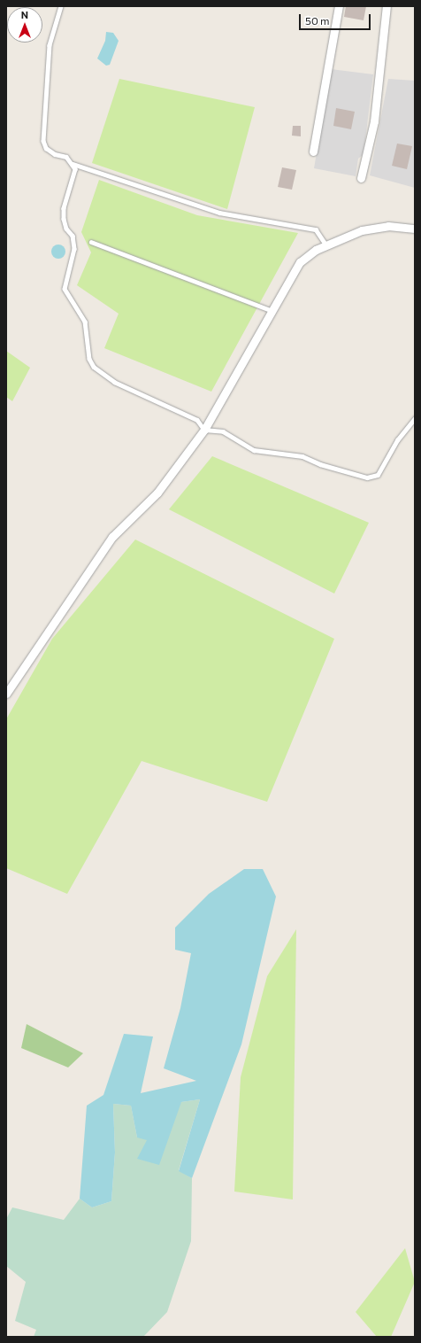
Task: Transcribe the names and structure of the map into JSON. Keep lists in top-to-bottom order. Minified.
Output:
{"scale_bar":"50 m","north":"top"}
